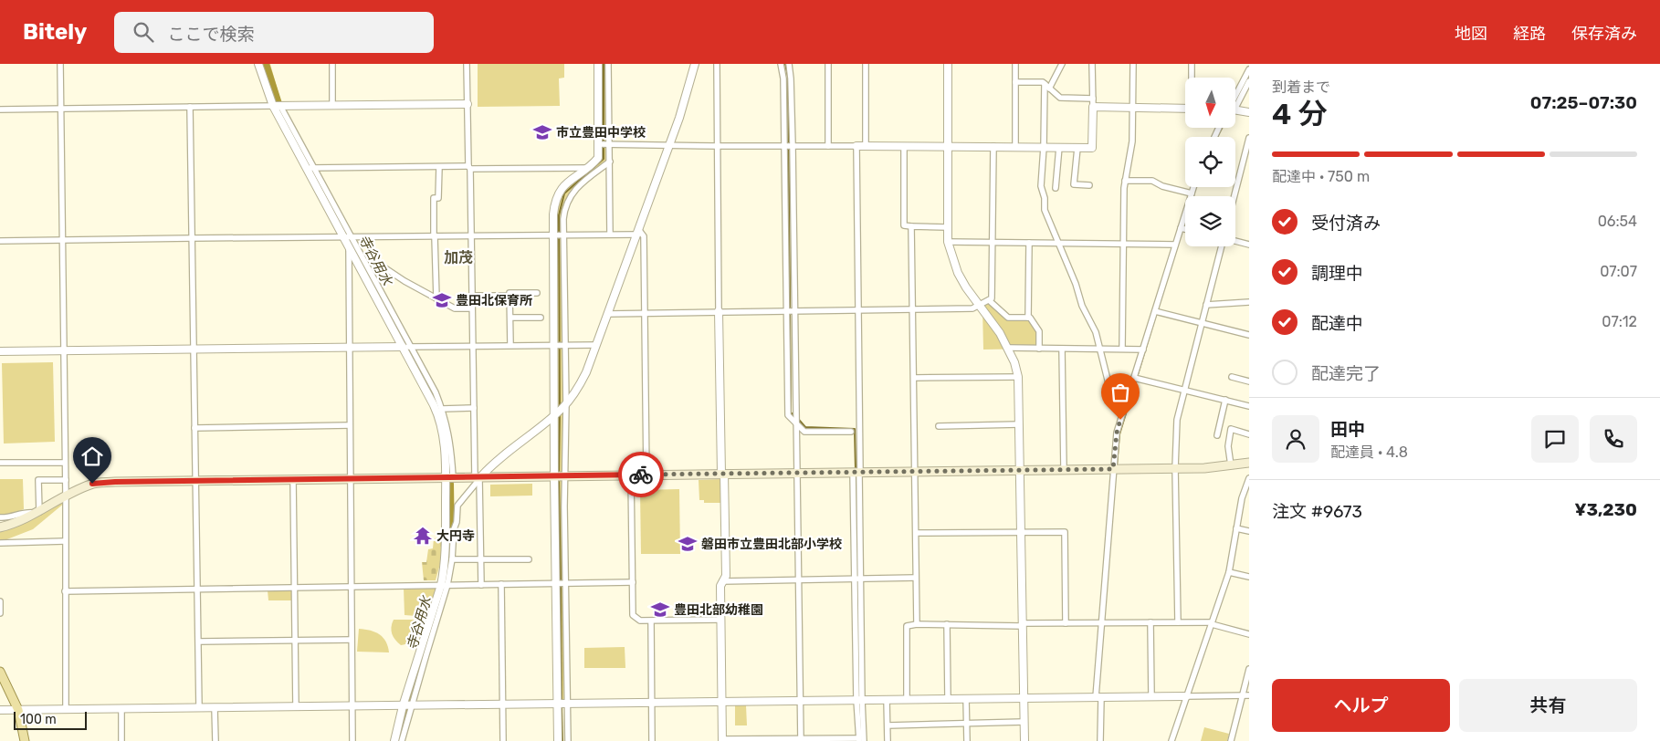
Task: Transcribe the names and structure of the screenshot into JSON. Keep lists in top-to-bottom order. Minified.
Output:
{"districts":["加茂"],"water":["寺谷用水"],"places":{"school or university":["市立豊田中学校","豊田北保育所","磐田市立豊田北部小学校","豊田北部幼稚園"],"temple":["大円寺"]},"scale_bar":"100 m","north":"bottom","page":{"header":"Bitely","search":"ここで検索","nav":["地図","経路","保存済み"],"heading":["4 分","到着まで","07:25–07:30"],"panel":["田中","配達員 · 4.8","注文 #9673","¥3,230"],"bar":"配達中 · 750 m","list":[["受付済み","06:54"],["調理中","07:07"],["配達中","07:12"],"配達完了"],"buttons":["ヘルプ","共有"],"scale":"100 m"}}
